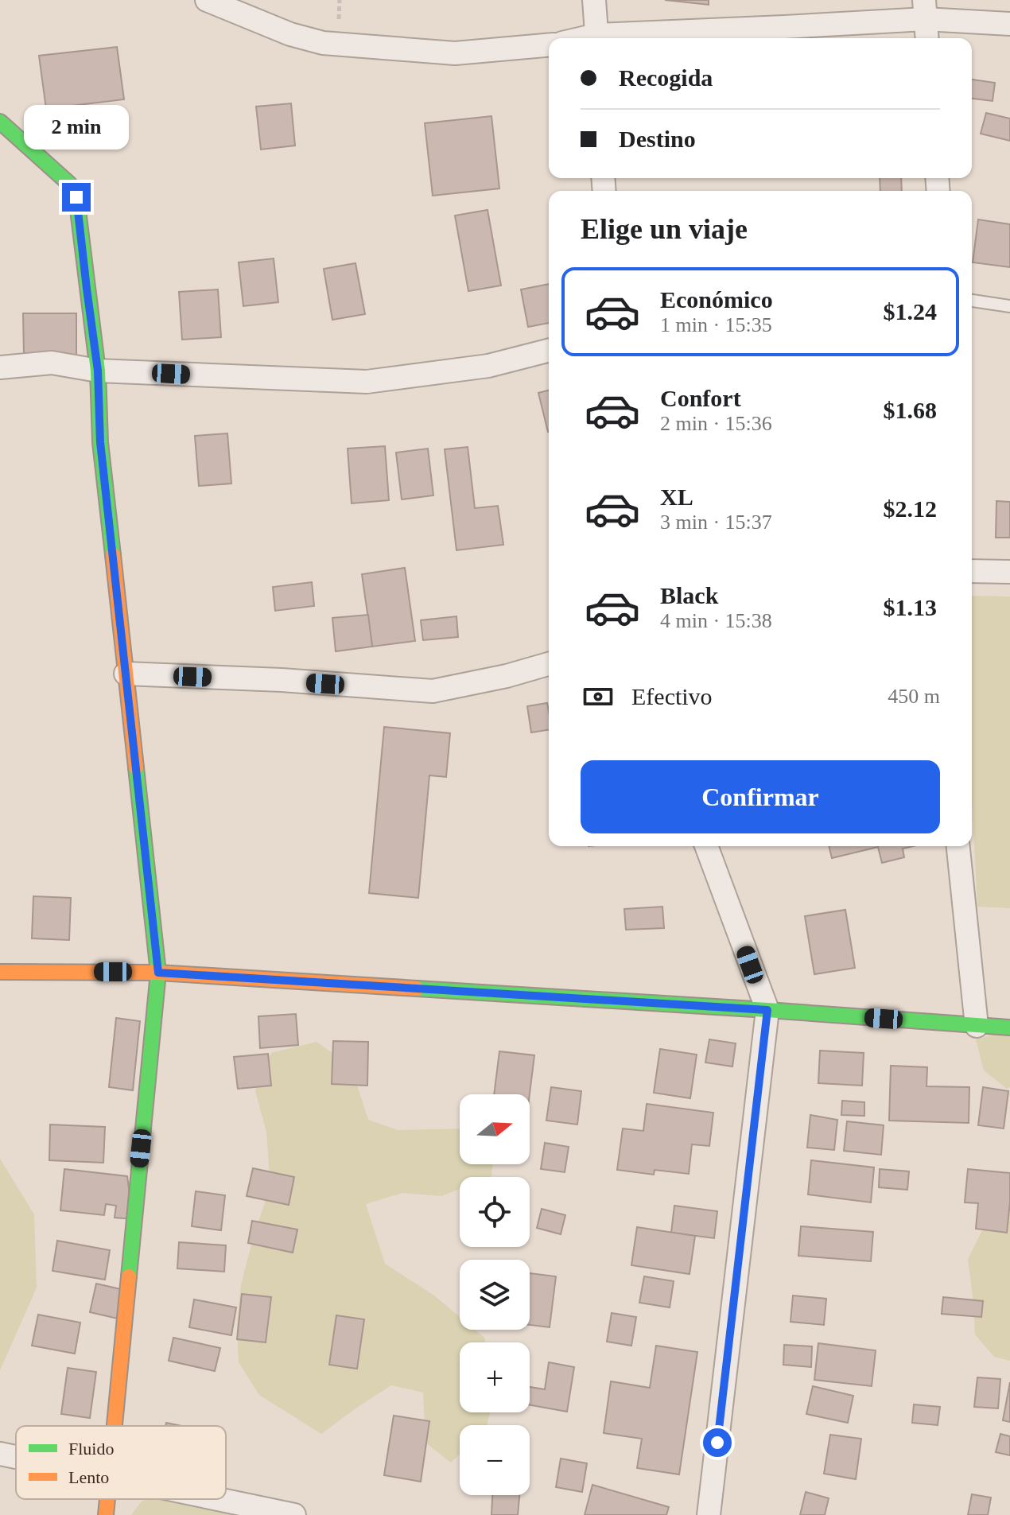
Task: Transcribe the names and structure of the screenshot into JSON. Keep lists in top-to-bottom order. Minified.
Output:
{"legend":["Fluido","Lento"],"north":"right","page":{"banner":["Recogida","Destino"],"bubble":"2 min","heading":"Elige un viaje","list":[{"name":"Económico","note":"1 min · 15:35","value":"$1.24"},{"name":"Confort","note":"2 min · 15:36","value":"$1.68"},{"name":"XL","note":"3 min · 15:37","value":"$2.12"},{"name":"Black","note":"4 min · 15:38","value":"$1.13"}],"pay":["Efectivo","450 m"],"buttons":"Confirmar","map_buttons":["+","−"]}}
